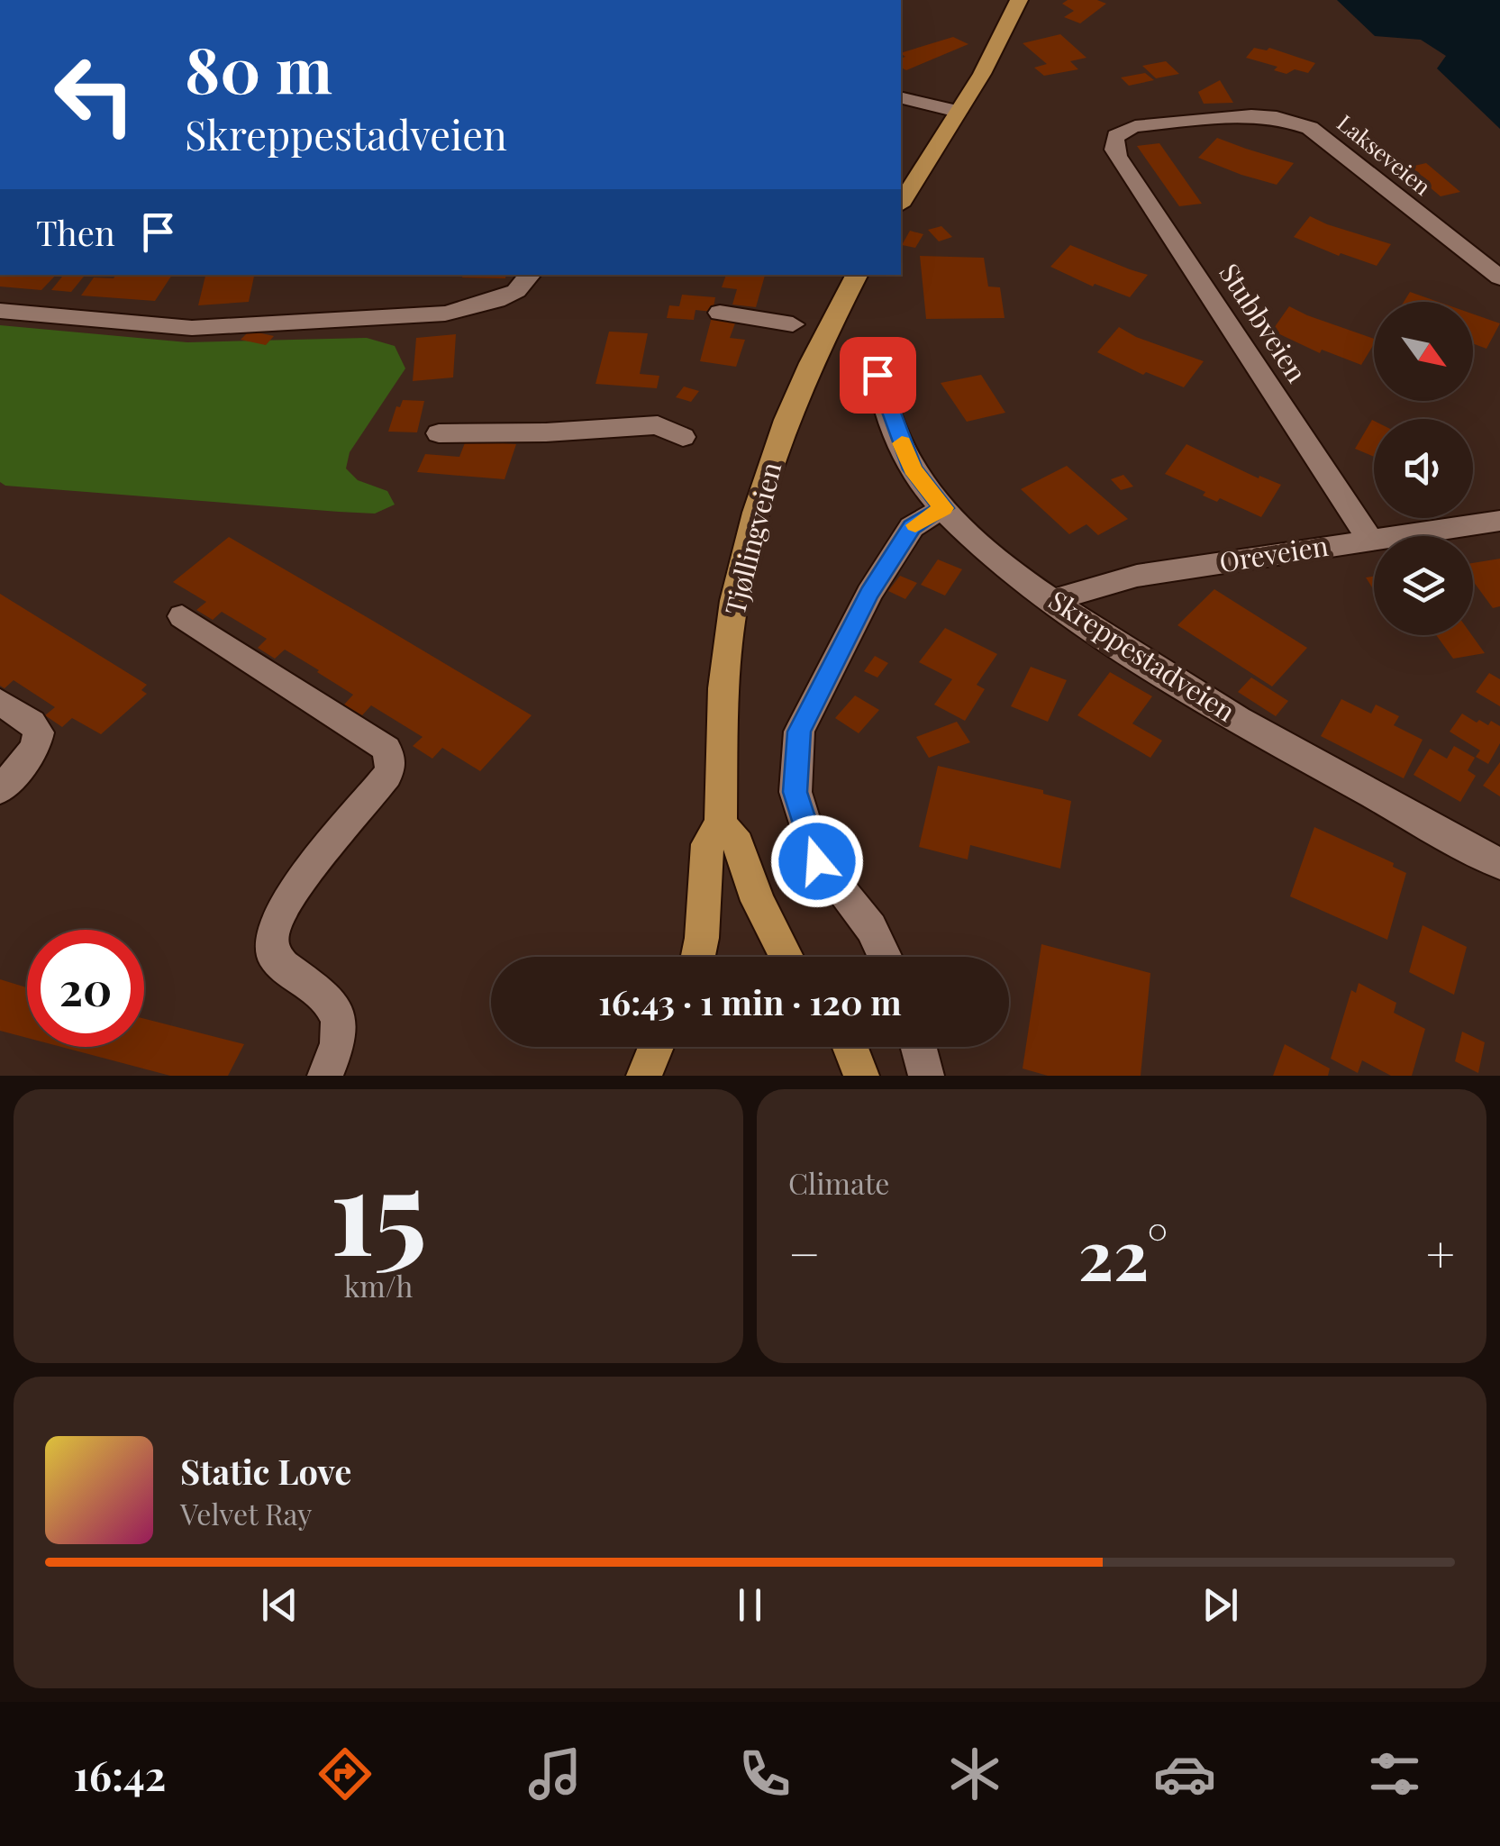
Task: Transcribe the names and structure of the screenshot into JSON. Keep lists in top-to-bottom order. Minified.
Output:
{"streets":{"main road":["Tjøllingveien"],"street":["Lakseveien","Stubbveien","Oreveien","Skreppestadveien"]},"crossings":[["Lakseveien","Stubbveien"],["Stubbveien","Oreveien"],["Oreveien","Skreppestadveien"]],"north":"bottom right","page":{"turn":["80 m","Skreppestadveien"],"then":"Then","limit":"20","trip":"16:43 · 1 min · 120 m","tile":[["15","km/h"],"Climate"],"heat":["−","22°","+"],"song":["Static Love","Velvet Ray"],"tabs":"16:42"}}
